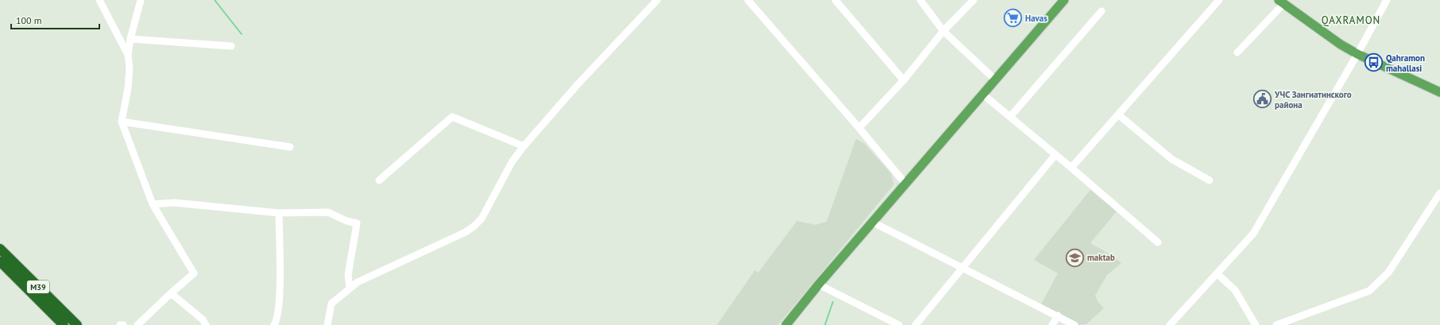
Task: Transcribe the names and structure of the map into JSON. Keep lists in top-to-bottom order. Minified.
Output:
{"streets":{"highway":["M39"]},"districts":["QAXRAMON"],"places":{"supermarket":["Havas"],"bus stop":["Qahramon mahallasi"],"public building":["УЧС Зангиатинского района"],"school or university":["maktab"]},"scale_bar":"100 m"}
